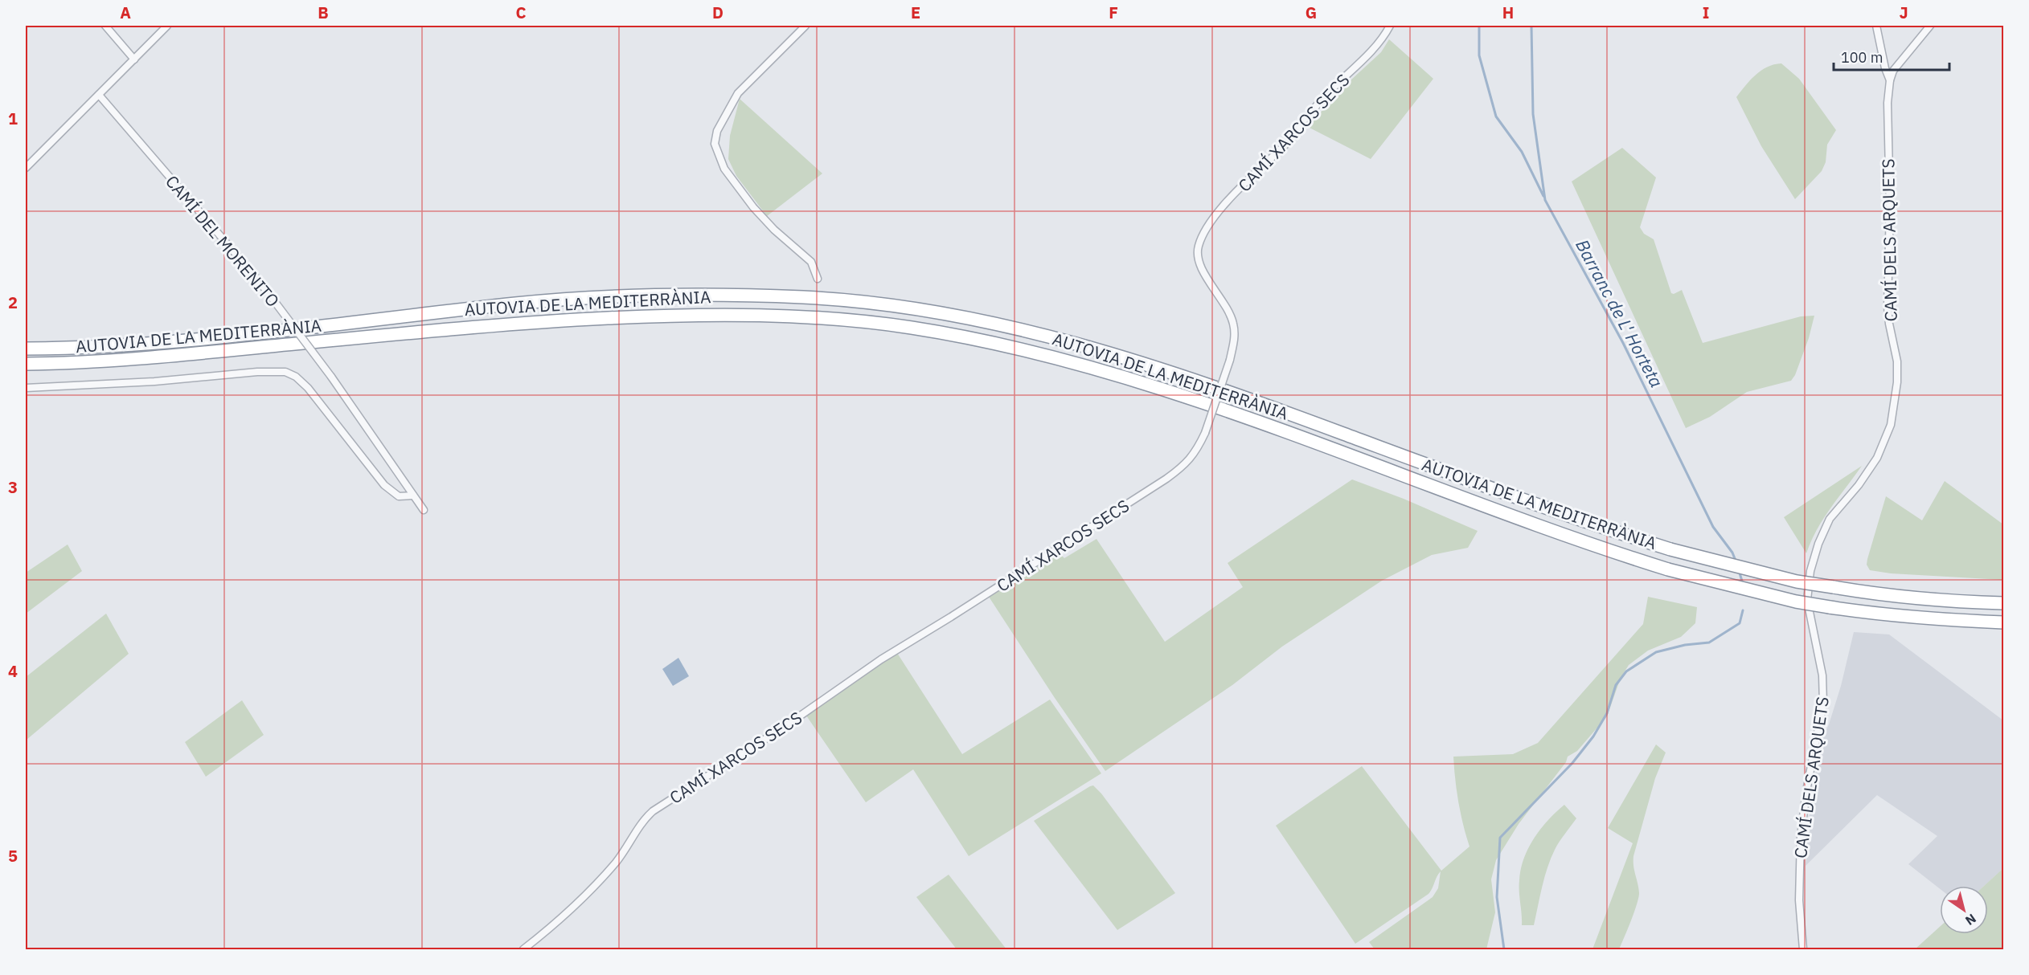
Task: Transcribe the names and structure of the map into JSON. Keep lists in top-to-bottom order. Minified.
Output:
{"streets":{"highway":["AUTOVIA DE LA MEDITERRÀNIA"],"street":["CAMÍ XARCOS SECS","CAMÍ DELS ARQUETS","CAMÍ DEL MORENITO"]},"water":["Barranc de L' Horteta"],"scale_bar":"100 m","north":"bottom right","grid":{"columns":["A","B","C","D","E","F","G","H","I","J"],"rows":["1","2","3","4","5"]}}
